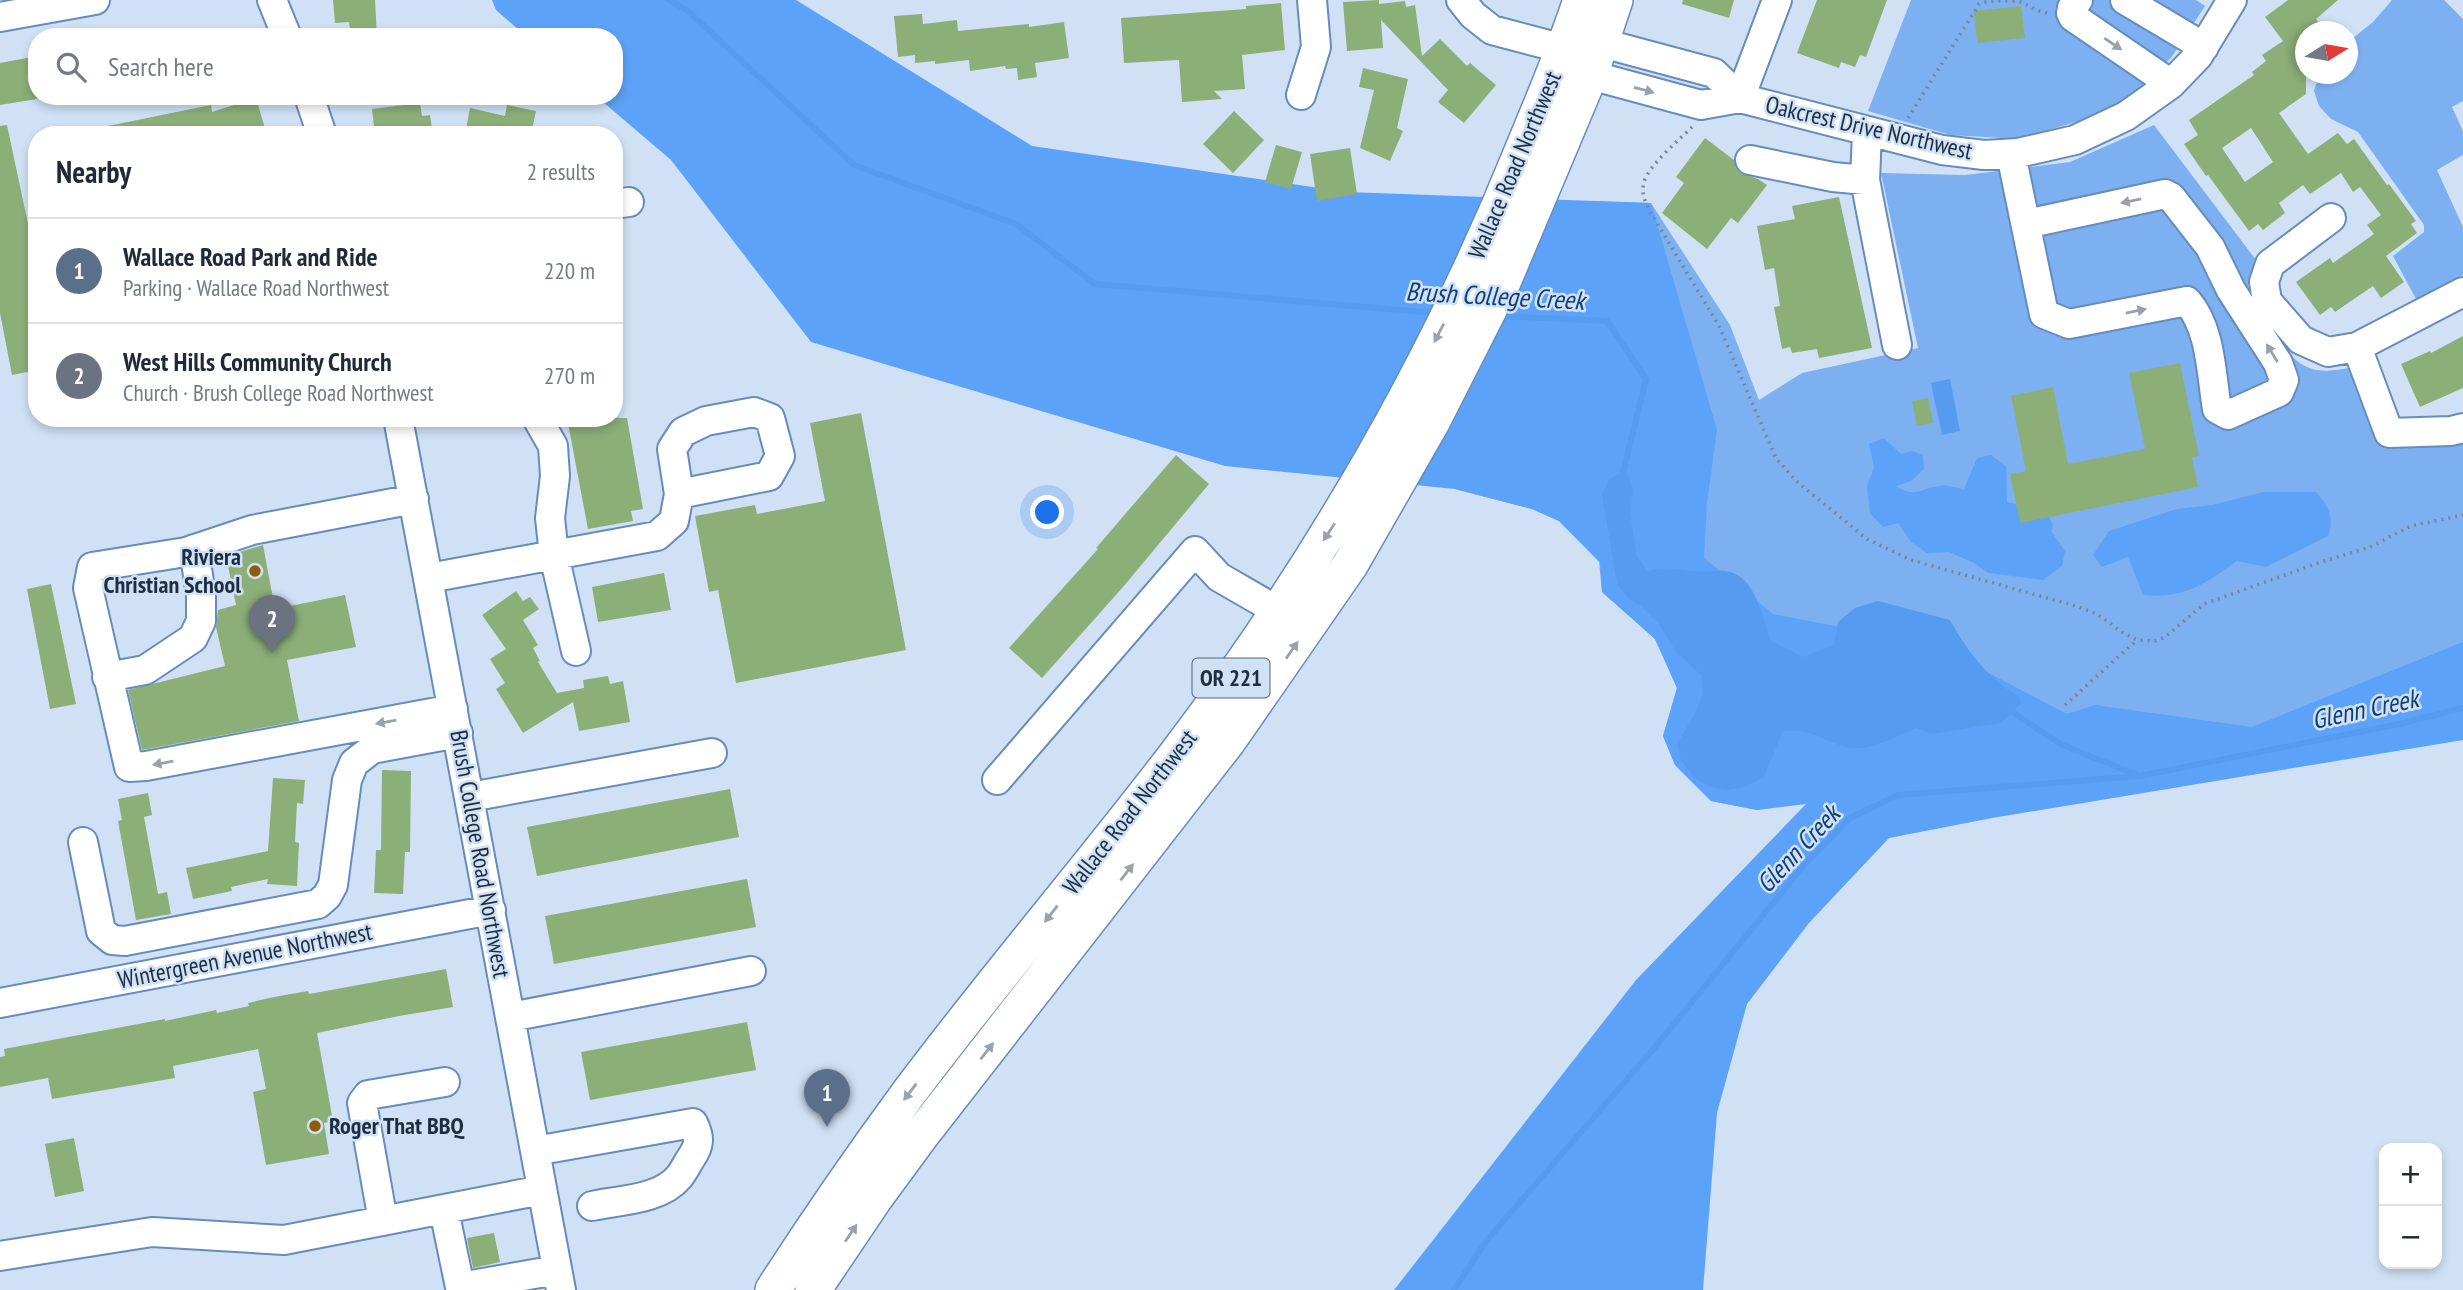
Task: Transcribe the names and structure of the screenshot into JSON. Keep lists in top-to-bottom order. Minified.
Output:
{"streets":{"main road":["Wallace Road Northwest","OR 221"],"street":["Oakcrest Drive Northwest","Brush College Road Northwest","Wintergreen Avenue Northwest"]},"crossings":[["Oakcrest Drive Northwest","Wallace Road Northwest"],["Brush College Road Northwest","Wintergreen Avenue Northwest"]],"water":["Brush College Creek","Glenn Creek"],"places":["Riviera Christian School","Roger That BBQ"],"north":"right","page":{"search":"Search here","heading":["Nearby","2 results"],"list":[{"mark":"1","name":"Wallace Road Park and Ride","note":"Parking · Wallace Road Northwest","value":"220 m"},{"mark":"2","name":"West Hills Community Church","note":"Church · Brush College Road Northwest","value":"270 m"}],"pins":["2","1"],"map_buttons":["+","−"]}}
